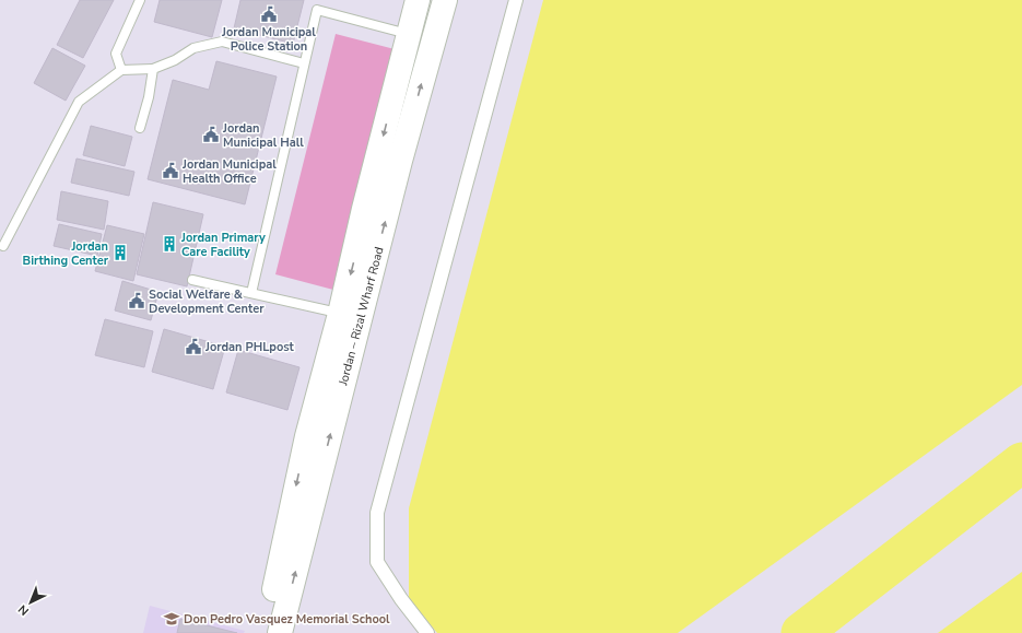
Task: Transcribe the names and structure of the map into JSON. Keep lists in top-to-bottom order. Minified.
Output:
{"streets":{"main road":["Jordan – Rizal Wharf Road"]},"places":{"public building":["Jordan Municipal Police Station","Jordan Municipal Hall","Jordan Municipal Health Office","Social Welfare & Development Center","Jordan PHLpost"],"building":["Jordan Primary Care Facility","Jordan Birthing Center"],"school or university":["Don Pedro Vasquez Memorial School"]},"north":"bottom left"}
